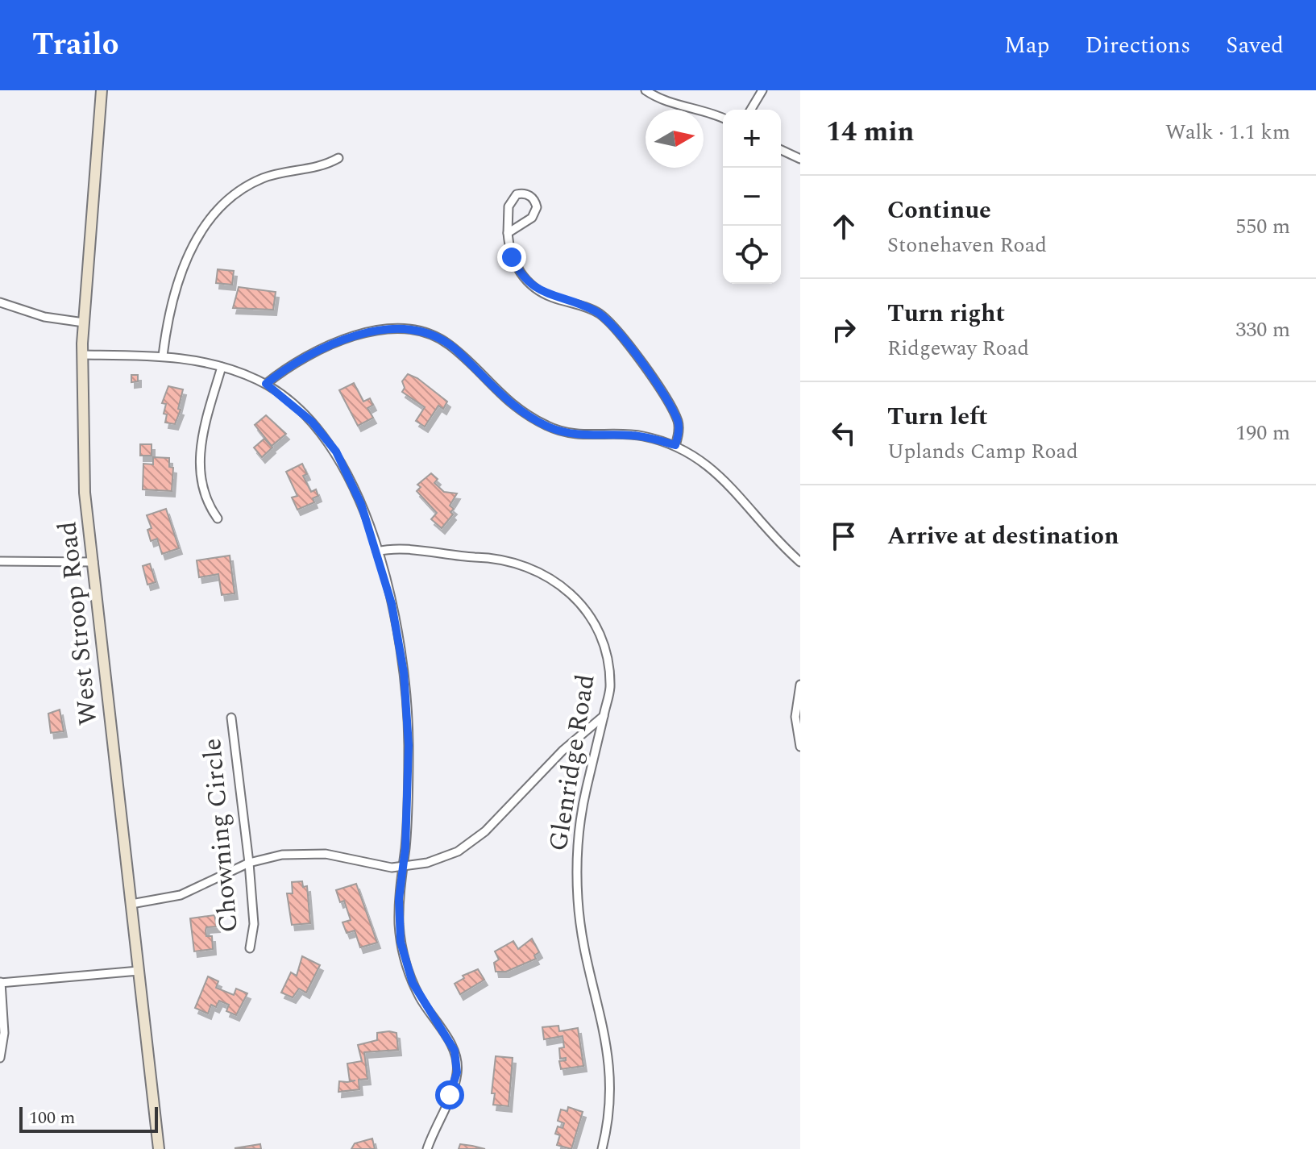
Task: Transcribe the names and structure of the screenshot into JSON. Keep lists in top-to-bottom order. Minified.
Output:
{"streets":{"main road":["West Stroop Road"],"street":["Glenridge Road","Chowning Circle"]},"scale_bar":"100 m","north":"right","page":{"header":"Trailo","nav":["Map","Directions","Saved"],"heading":["14 min","Walk · 1.1 km"],"map_buttons":["+","−"],"list":[["Continue","Stonehaven Road","550 m"],["Turn right","Ridgeway Road","330 m"],["Turn left","Uplands Camp Road","190 m"],"Arrive at destination"],"scale":"100 m"}}
